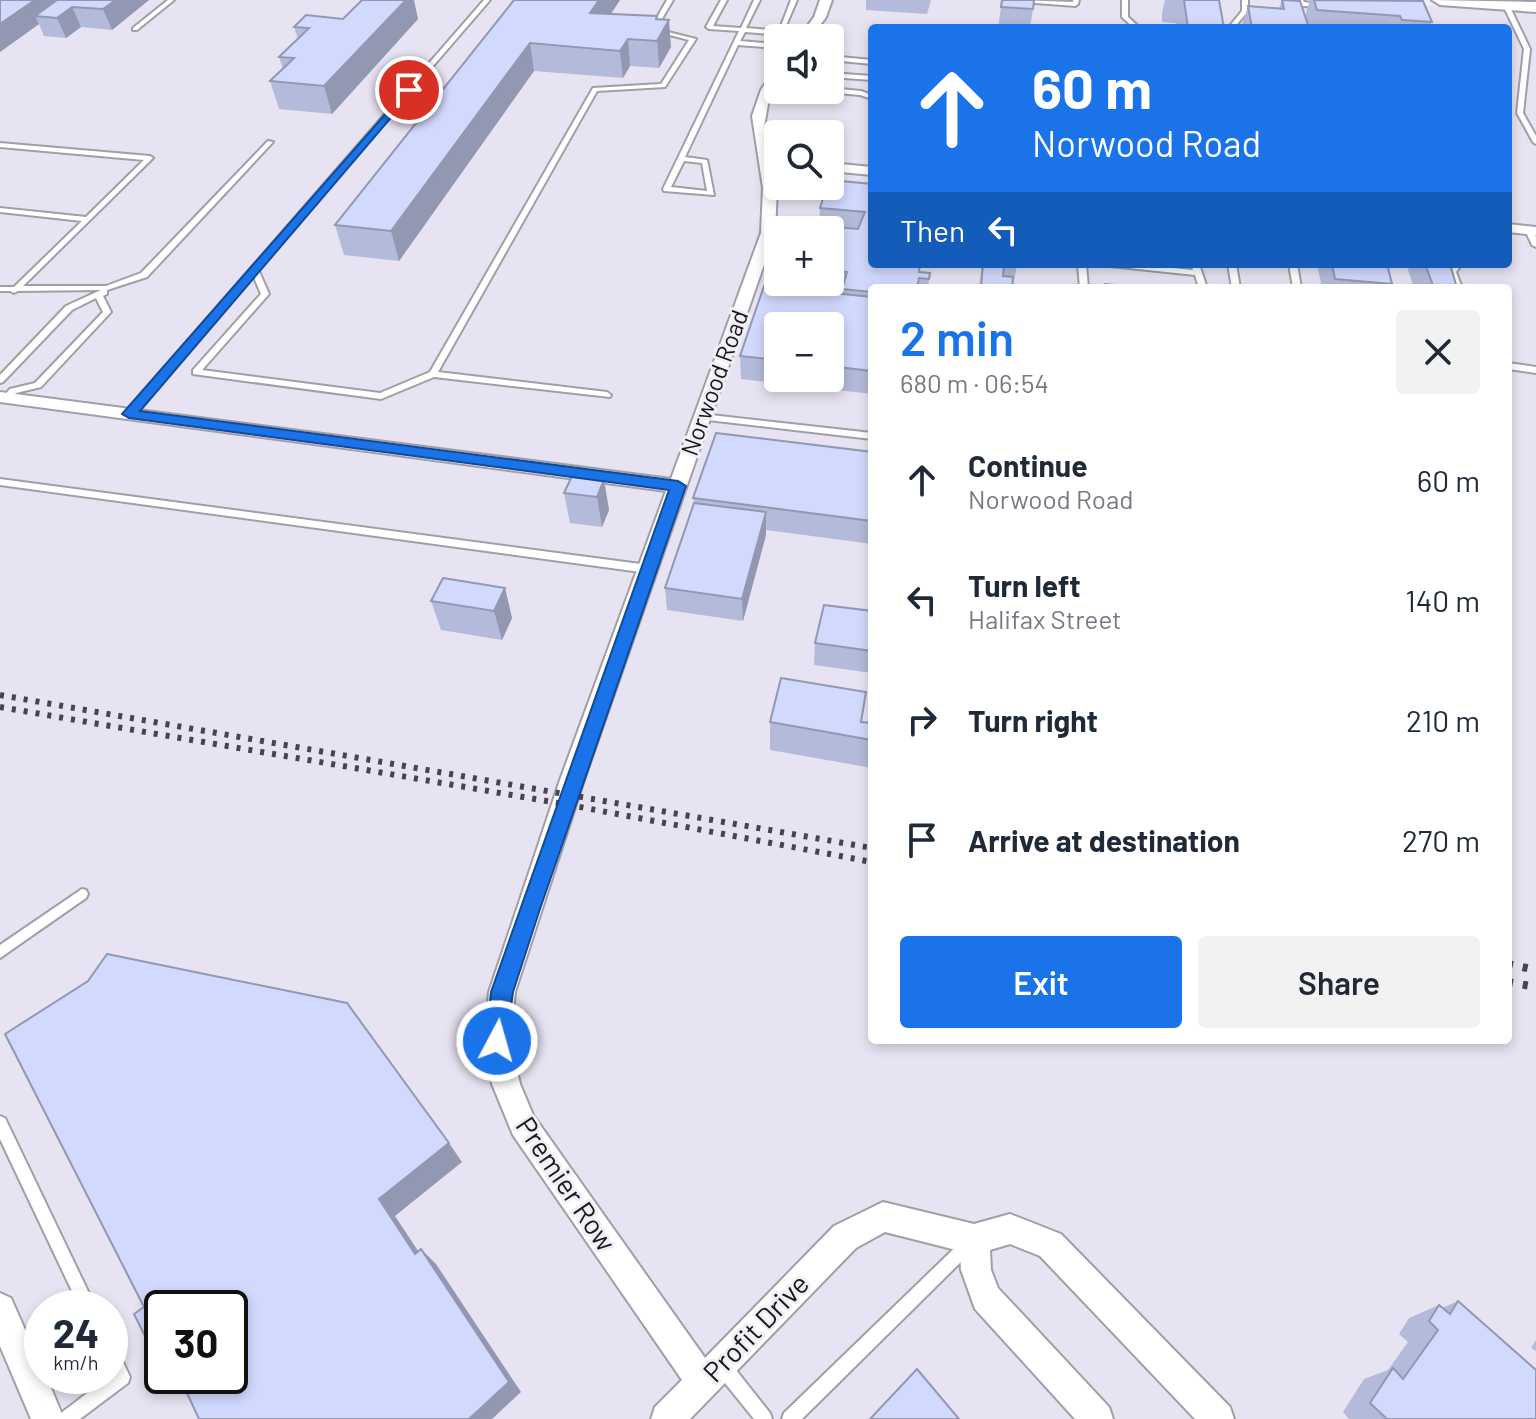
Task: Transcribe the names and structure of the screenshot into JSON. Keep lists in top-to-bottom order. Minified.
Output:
{"streets":{"street":["Norwood Road","Premier Row","Profit Drive"]},"crossings":[["Norwood Road","Premier Row"],["Premier Row","Profit Drive"]],"page":{"map_buttons":["+","−"],"turn":["60 m","Norwood Road"],"then":"Then","heading":["2 min","680 m · 06:54"],"list":[{"name":"Continue","note":"Norwood Road","value":"60 m"},{"name":"Turn left","note":"Halifax Street","value":"140 m"},{"name":"Turn right","value":"210 m"},{"name":"Arrive at destination","value":"270 m"}],"buttons":["Exit","Share"],"speed":"24 km/h","limit":"30"}}
